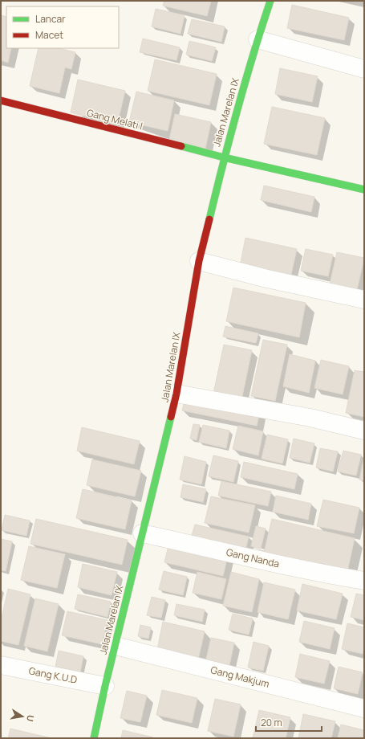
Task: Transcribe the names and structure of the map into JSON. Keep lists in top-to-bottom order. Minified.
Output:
{"streets":{"main road":["Jalan Marelan IX","Gang Melati I"],"street":["Gang Nanda","Gang K.U.D","Gang Makjum"]},"crossings":[["Jalan Marelan IX","Gang Melati I"],["Jalan Marelan IX","Gang Nanda"],["Jalan Marelan IX","Gang K.U.D"],["Jalan Marelan IX","Gang Makjum"]],"legend":["Lancar","Macet"],"scale_bar":"20 m","north":"right"}
